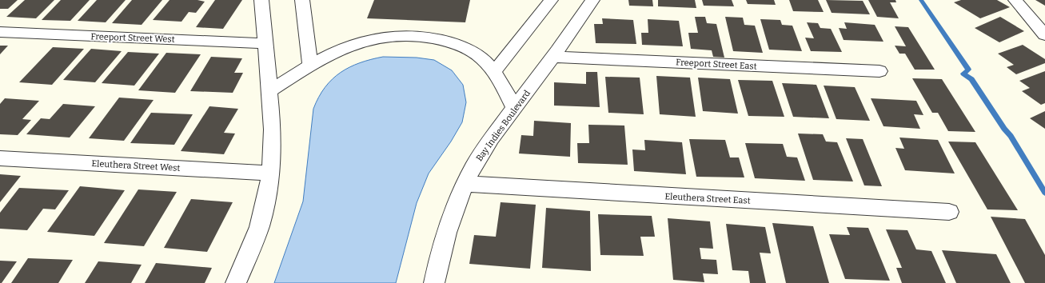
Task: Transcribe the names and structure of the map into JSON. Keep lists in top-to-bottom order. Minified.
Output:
{"streets":{"street":["Freeport Street West","Freeport Street East","Bay Indies Boulevard","Eleuthera Street West","Eleuthera Street East"]},"crossings":[["Freeport Street East","Bay Indies Boulevard"],["Bay Indies Boulevard","Eleuthera Street East"]]}
